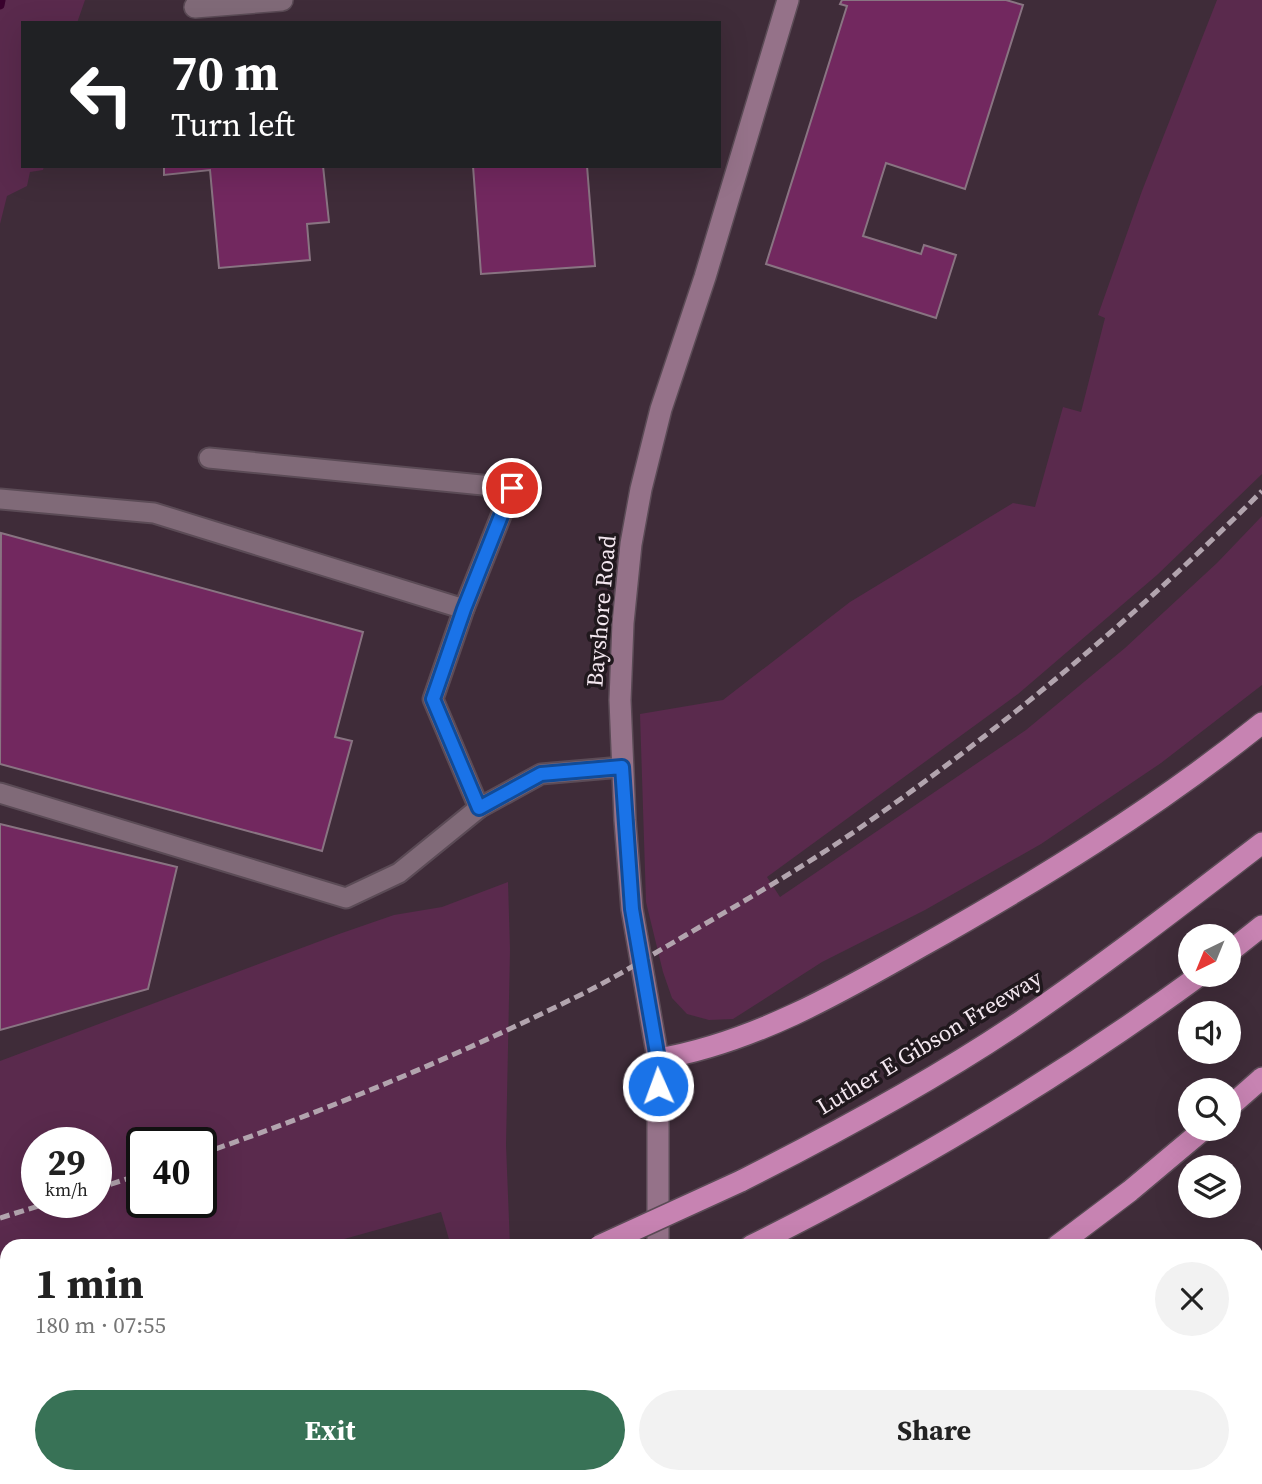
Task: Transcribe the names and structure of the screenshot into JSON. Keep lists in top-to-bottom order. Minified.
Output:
{"streets":{"highway":["Luther E Gibson Freeway"],"street":["Bayshore Road"]},"north":"bottom left","page":{"turn":["70 m","Turn left"],"speed":"29 km/h","limit":"40","heading":["1 min","180 m · 07:55"],"buttons":["Exit","Share"]}}
